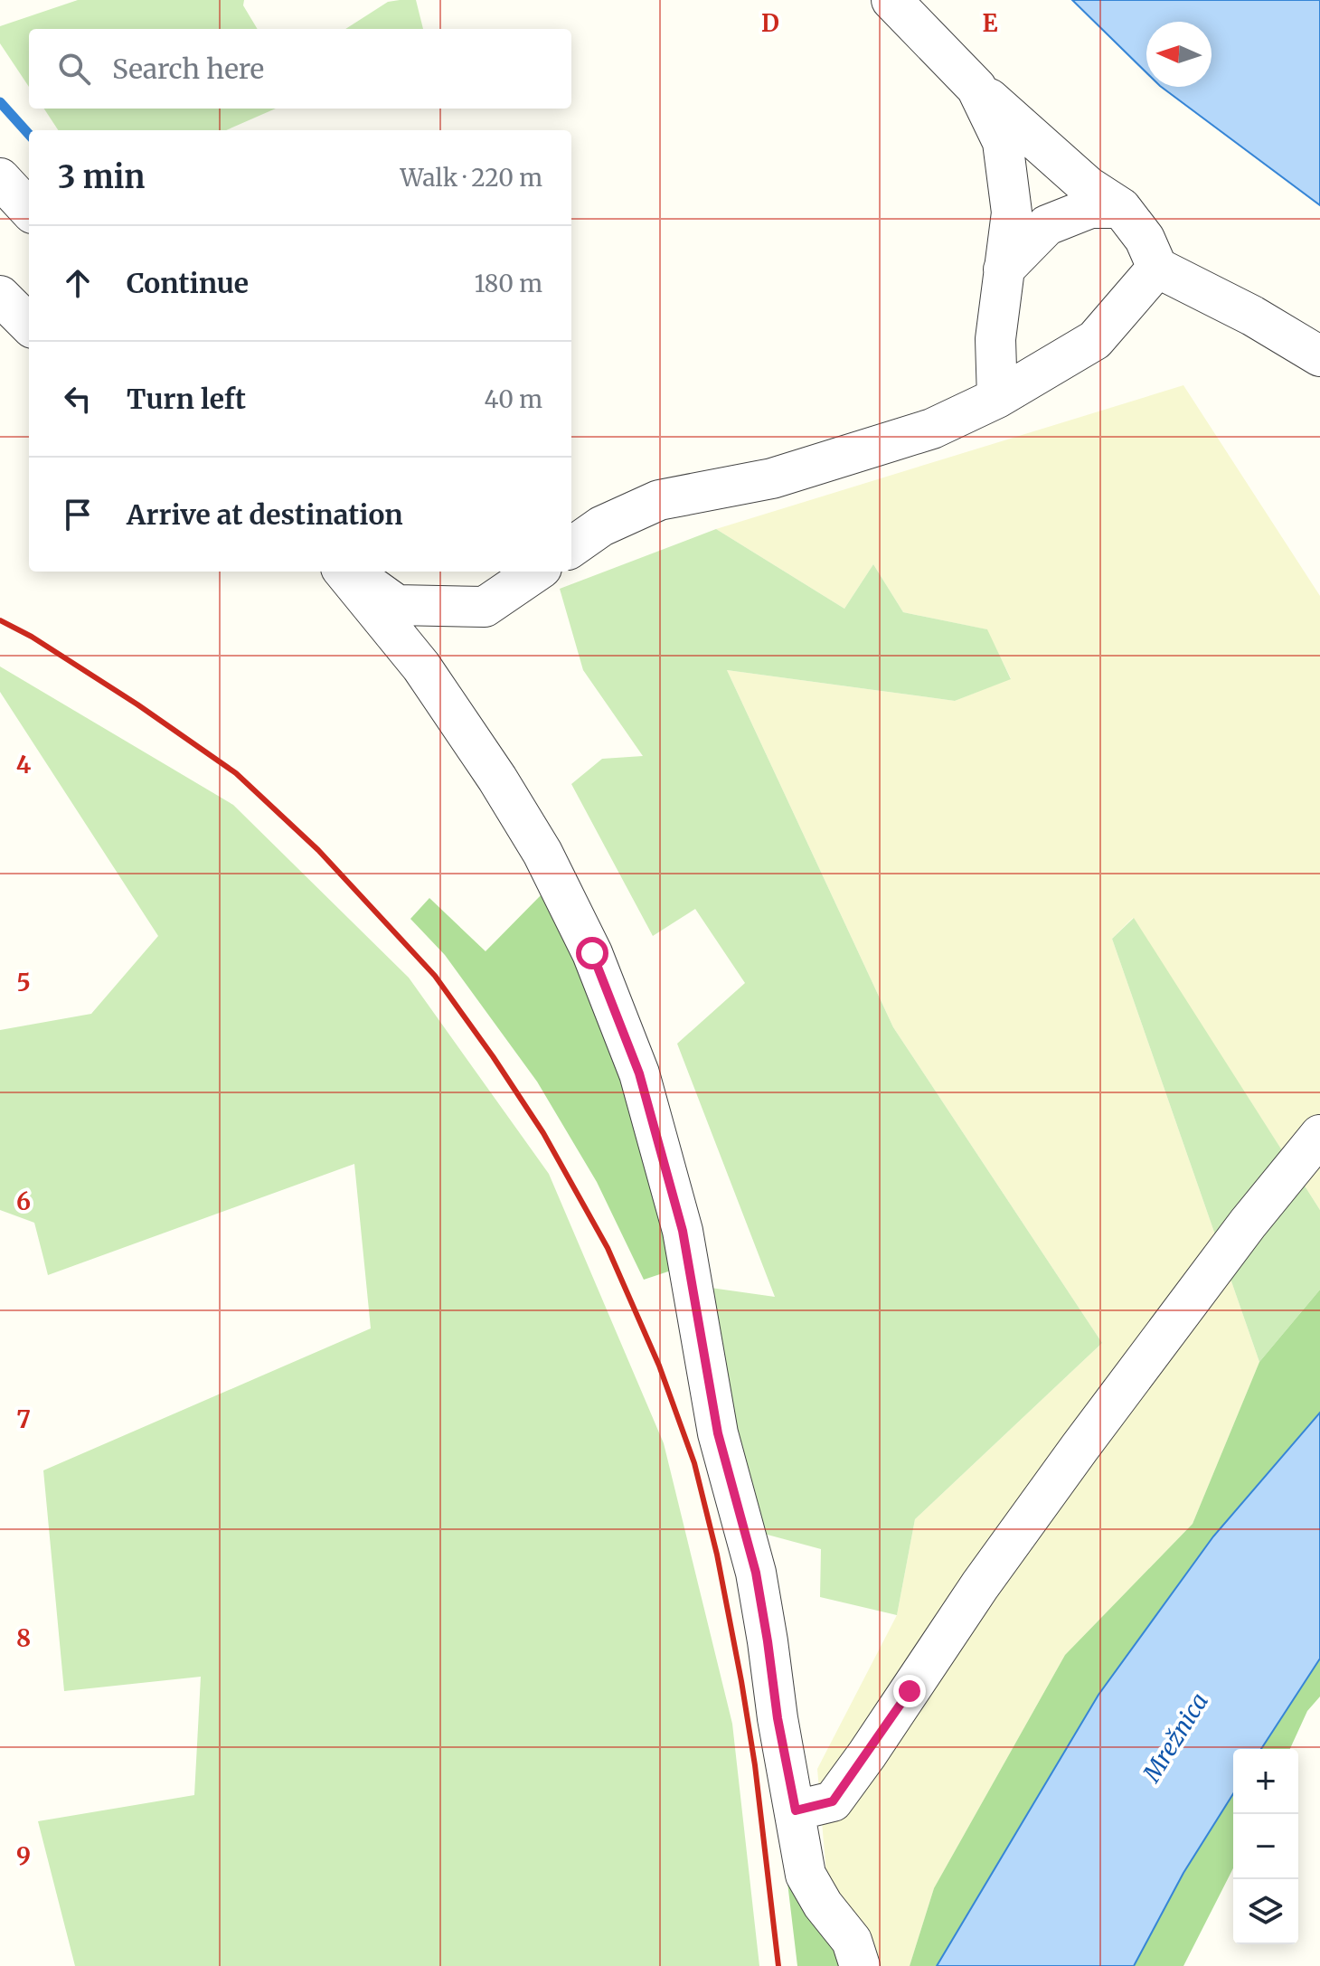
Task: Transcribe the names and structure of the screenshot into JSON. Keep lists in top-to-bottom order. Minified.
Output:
{"water":["Mrežnica"],"north":"left","page":{"search":"Search here","heading":["3 min","Walk · 220 m"],"list":[["Continue","180 m"],["Turn left","40 m"],"Arrive at destination"],"map_buttons":["+","−"]},"grid":{"columns":["D","E"],"rows":["4","5","6","7","8","9"]}}
